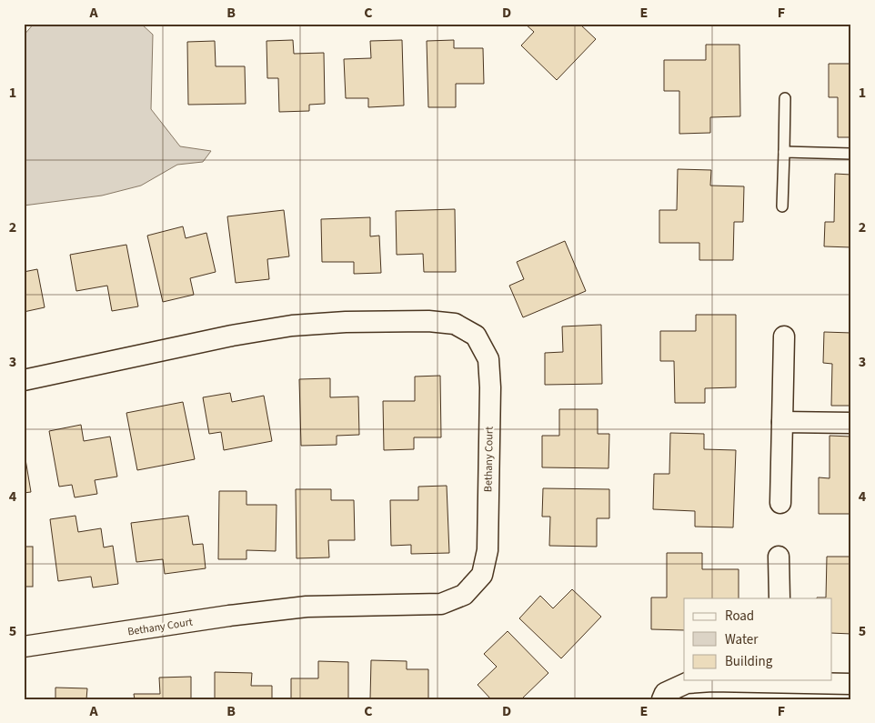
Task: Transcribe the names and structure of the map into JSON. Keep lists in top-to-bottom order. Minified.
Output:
{"streets":{"street":["Bethany Court"]},"legend":["Road","Water","Building"],"grid":{"columns":["A","B","C","D","E","F"],"rows":["1","2","3","4","5"]}}
